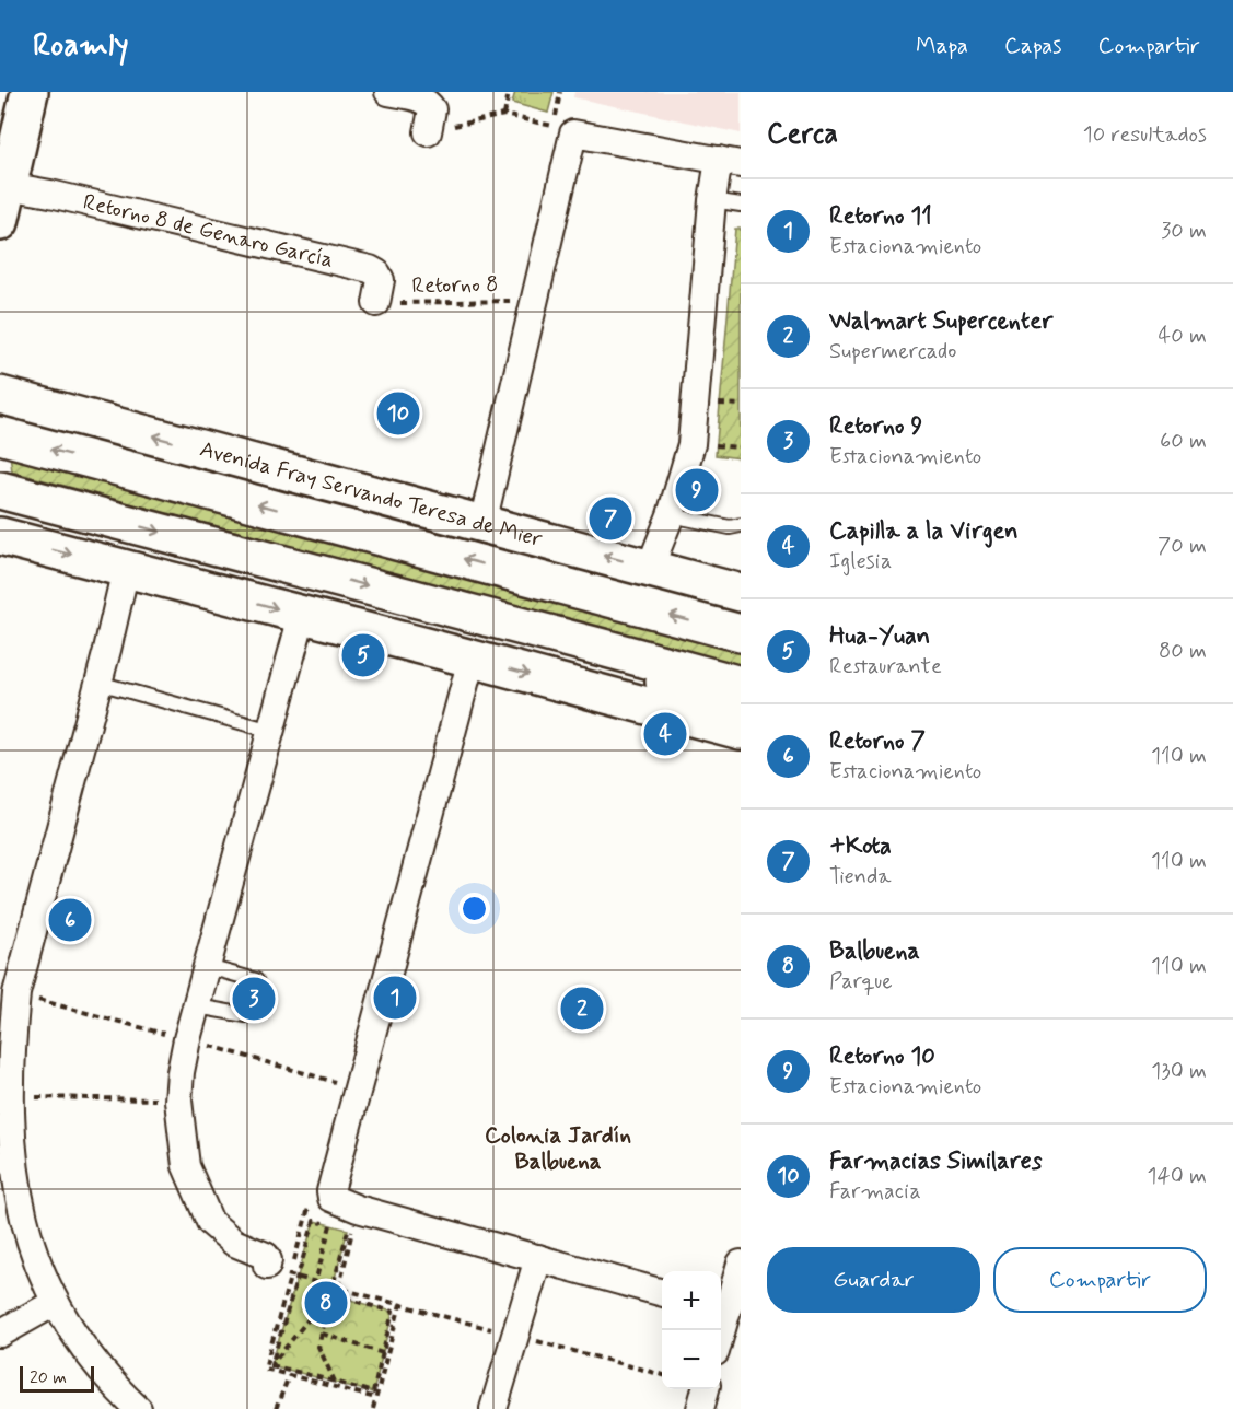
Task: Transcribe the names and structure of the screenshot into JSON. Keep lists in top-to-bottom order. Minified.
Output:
{"streets":{"main road":["Avenida Fray Servando Teresa de Mier"],"street":["Retorno 8 de Genaro García"],"path":["Retorno 8"]},"crossings":[["Retorno 8 de Genaro García","Retorno 8"]],"districts":["Colonia Jardín Balbuena"],"scale_bar":"20 m","page":{"header":"Roamly","nav":["Mapa","Capas","Compartir"],"heading":["Cerca","10 resultados"],"list":[{"mark":"1","name":"Retorno 11","note":"Estacionamiento","value":"30 m"},{"mark":"2","name":"Walmart Supercenter","note":"Supermercado","value":"40 m"},{"mark":"3","name":"Retorno 9","note":"Estacionamiento","value":"60 m"},{"mark":"4","name":"Capilla a la Virgen","note":"Iglesia","value":"70 m"},{"mark":"5","name":"Hua-Yuan","note":"Restaurante","value":"80 m"},{"mark":"6","name":"Retorno 7","note":"Estacionamiento","value":"110 m"},{"mark":"7","name":"+Kota","note":"Tienda","value":"110 m"},{"mark":"8","name":"Balbuena","note":"Parque","value":"110 m"},{"mark":"9","name":"Retorno 10","note":"Estacionamiento","value":"130 m"},{"mark":"10","name":"Farmacias Similares","note":"Farmacia","value":"140 m"}],"pins":["10","9","7","5","4","6","1","3","2","8"],"buttons":["Guardar","Compartir"],"map_buttons":["+","−"],"scale":"20 m"}}
